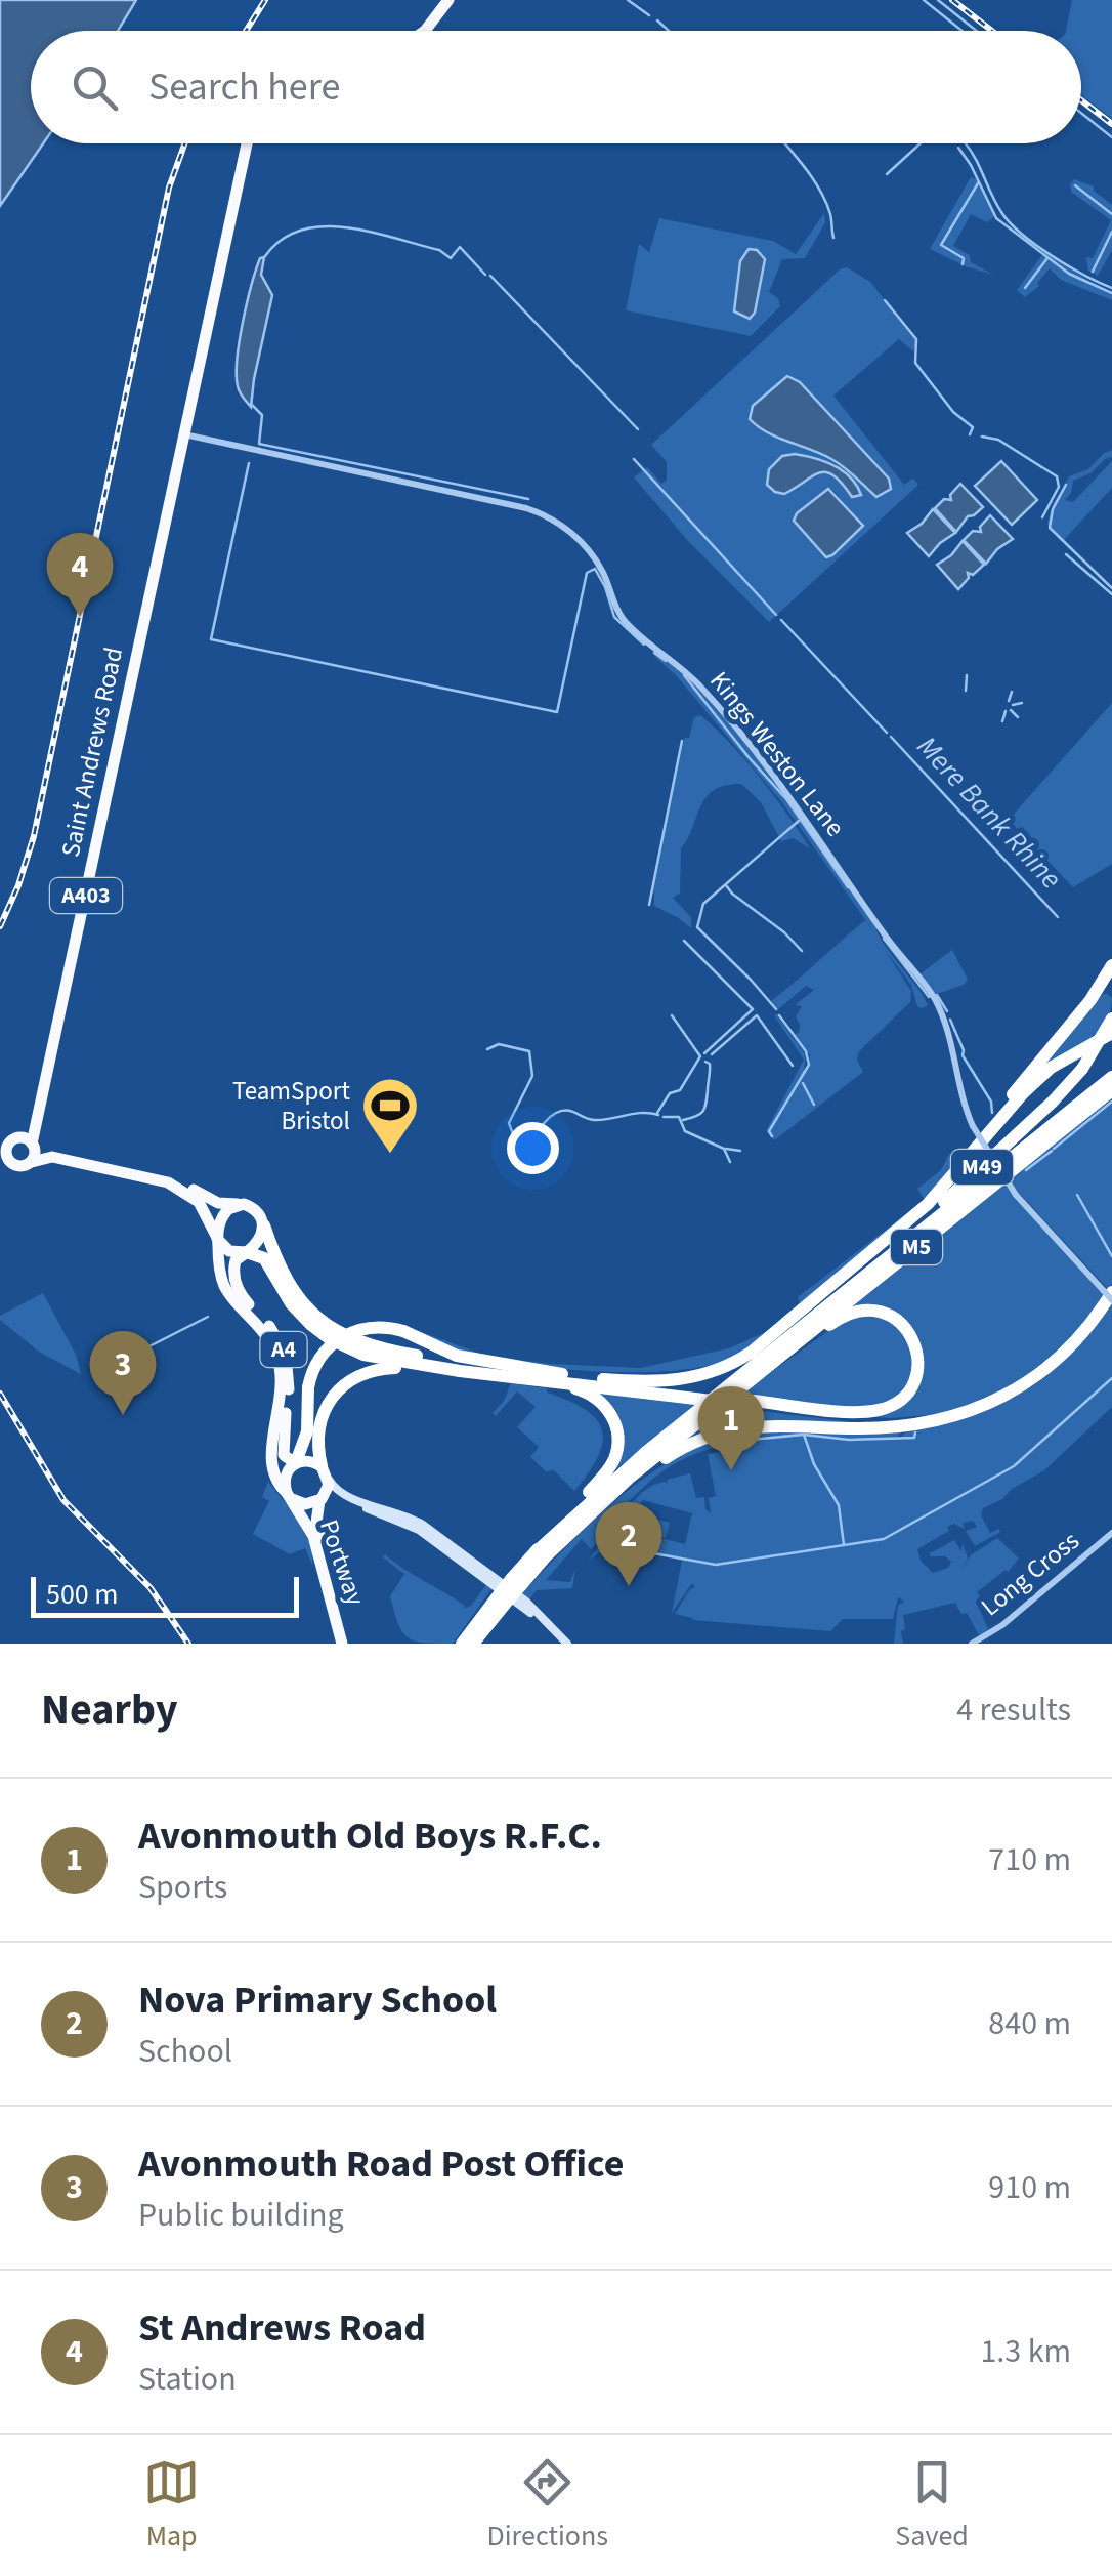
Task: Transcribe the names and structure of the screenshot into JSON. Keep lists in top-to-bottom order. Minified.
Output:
{"streets":{"highway":["Saint Andrews Road","A403","M49","M5","A4","Portway"],"street":["Kings Weston Lane","Long Cross"]},"crossings":[["Saint Andrews Road","Kings Weston Lane"],["Saint Andrews Road","A4"],["M49","M5"],["M5","A4"],["M5","Portway"],["A4","Portway"]],"water":["Mere Bank Rhine"],"places":{"sports":["TeamSport Bristol"]},"scale_bar":"500 m","page":{"search":"Search here","pins":["4","3","1","2"],"scale":"500 m","heading":["Nearby","4 results"],"list":[{"mark":"1","name":"Avonmouth Old Boys R.F.C.","note":"Sports","value":"710 m"},{"mark":"2","name":"Nova Primary School","note":"School","value":"840 m"},{"mark":"3","name":"Avonmouth Road Post Office","note":"Public building","value":"910 m"},{"mark":"4","name":"St Andrews Road","note":"Station","value":"1.3 km"}],"nav":["Map","Directions","Saved"]}}
